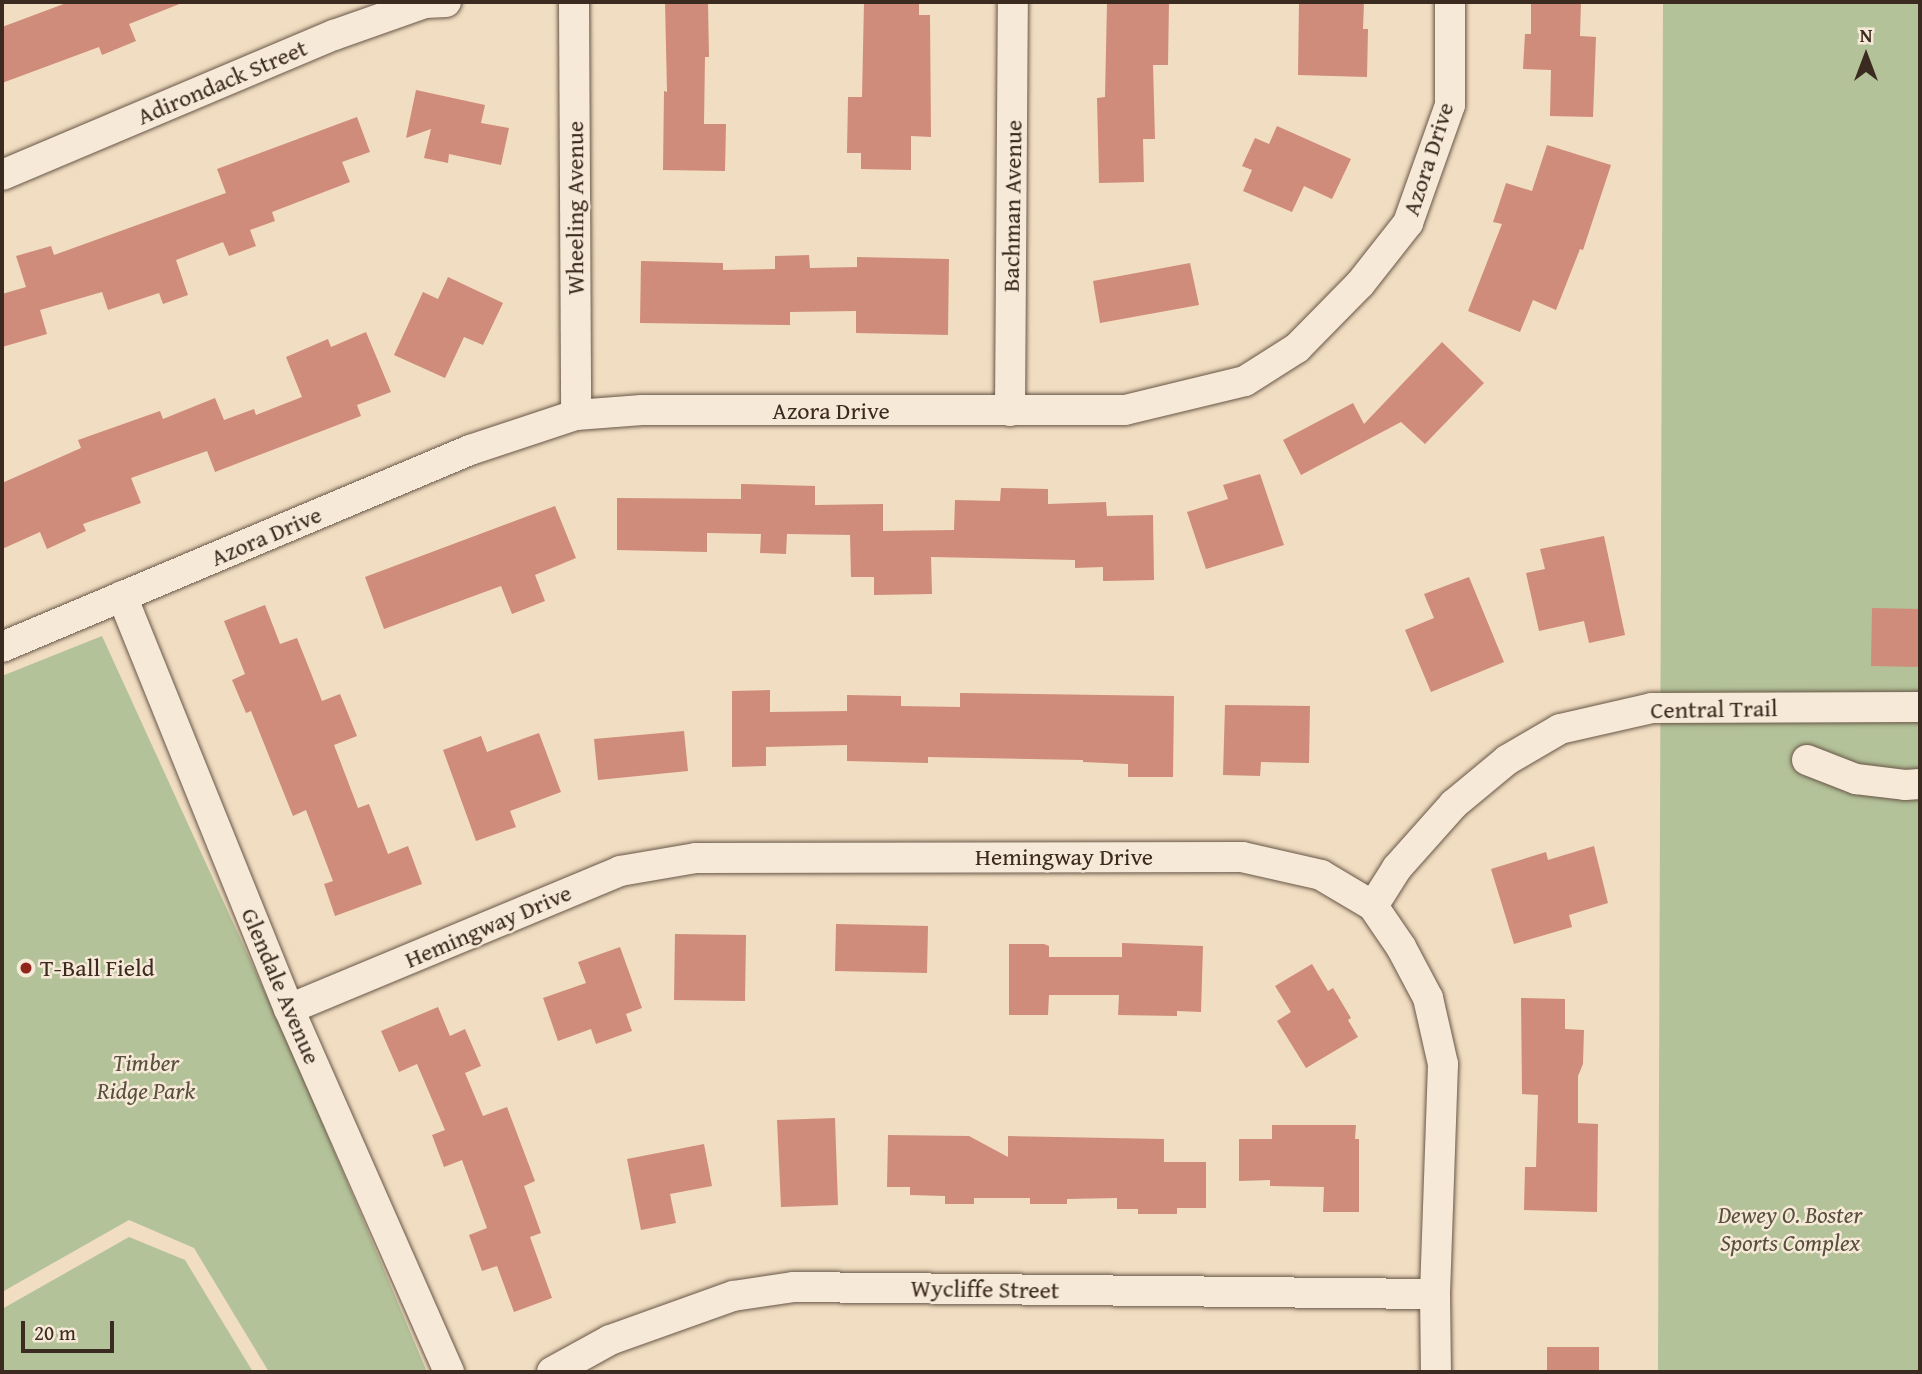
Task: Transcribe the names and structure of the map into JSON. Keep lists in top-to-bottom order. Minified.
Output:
{"streets":{"street":["Adirondack Street","Azora Drive","Bachman Avenue","Wheeling Avenue","Central Trail","Hemingway Drive","Glendale Avenue","Wycliffe Street"]},"crossings":[["Azora Drive","Bachman Avenue"],["Azora Drive","Wheeling Avenue"],["Azora Drive","Glendale Avenue"],["Central Trail","Hemingway Drive"],["Hemingway Drive","Glendale Avenue"],["Hemingway Drive","Wycliffe Street"]],"parks":["Timber Ridge Park","Dewey O. Boster Sports Complex"],"places":["T-Ball Field"],"scale_bar":"20 m","north":"top"}
